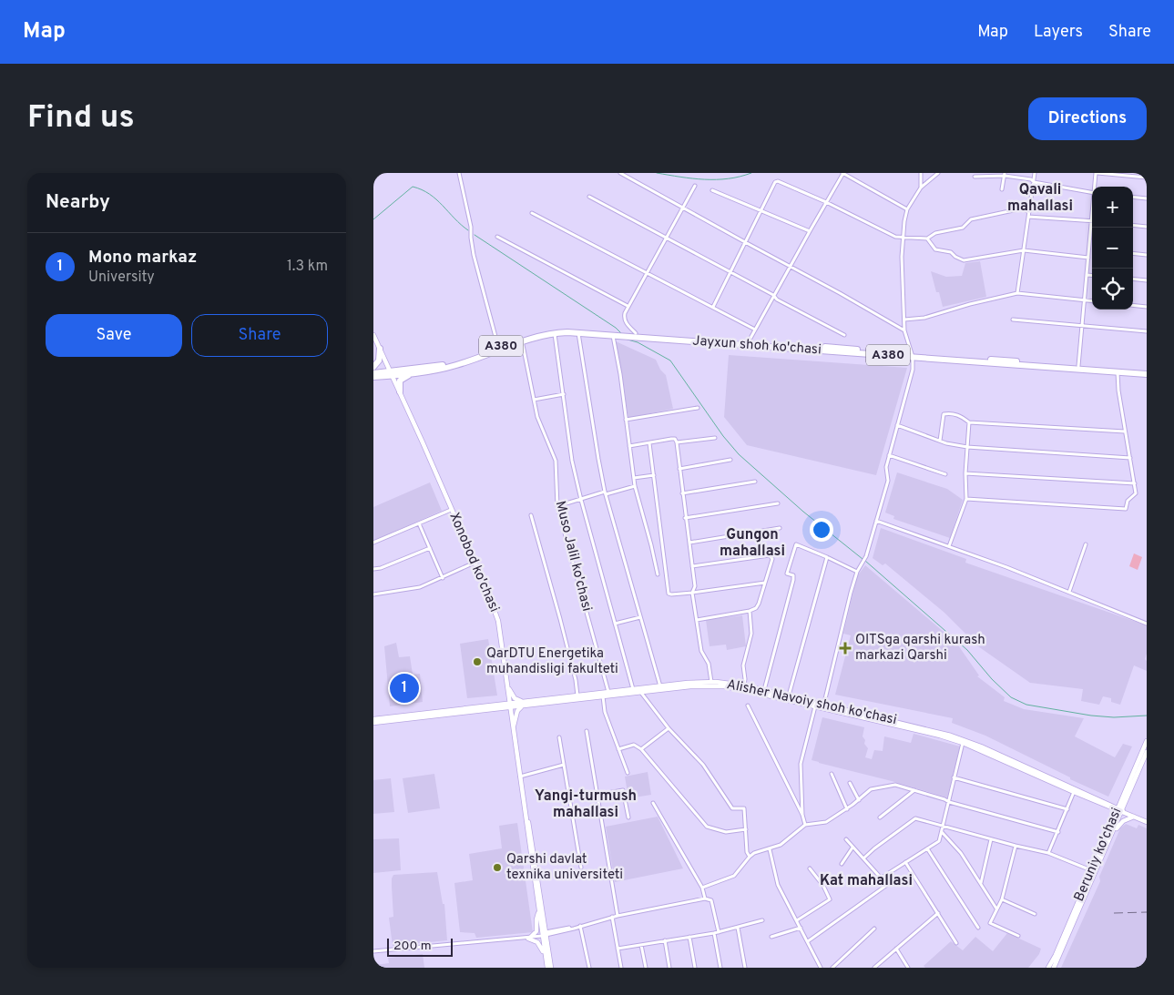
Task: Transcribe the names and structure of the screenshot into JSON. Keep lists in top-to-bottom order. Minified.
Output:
{"streets":{"highway":["A380","Jayxun shoh ko'chasi"],"main road":["Xonobod ko'chasi","Alisher Navoiy shoh ko'chasi","Beruniy ko'chasi"],"street":["Muso Jalil ko'chasi"]},"crossings":[["Jayxun shoh ko'chasi","Muso Jalil ko'chasi"],["Jayxun shoh ko'chasi","Xonobod ko'chasi"],["Muso Jalil ko'chasi","Alisher Navoiy shoh ko'chasi"],["Xonobod ko'chasi","Alisher Navoiy shoh ko'chasi"],["Alisher Navoiy shoh ko'chasi","Beruniy ko'chasi"]],"districts":["Qavali mahallasi","Gungon mahallasi","Yangi-turmush mahallasi","Kat mahallasi"],"places":{"health":["OITSga qarshi kurash markazi Qarshi"],"other":["QarDTU Energetika muhandisligi fakulteti","Qarshi davlat texnika universiteti"]},"scale_bar":"200 m","page":{"header":"Map","nav":["Map","Layers","Share"],"buttons":["Directions",["Save","Share"]],"title":"Find us","heading":"Nearby","map_buttons":["+","−"],"list":[{"mark":"1","name":"Mono markaz","note":"University","value":"1.3 km"}],"pins":"1","scale":"200 m"}}
